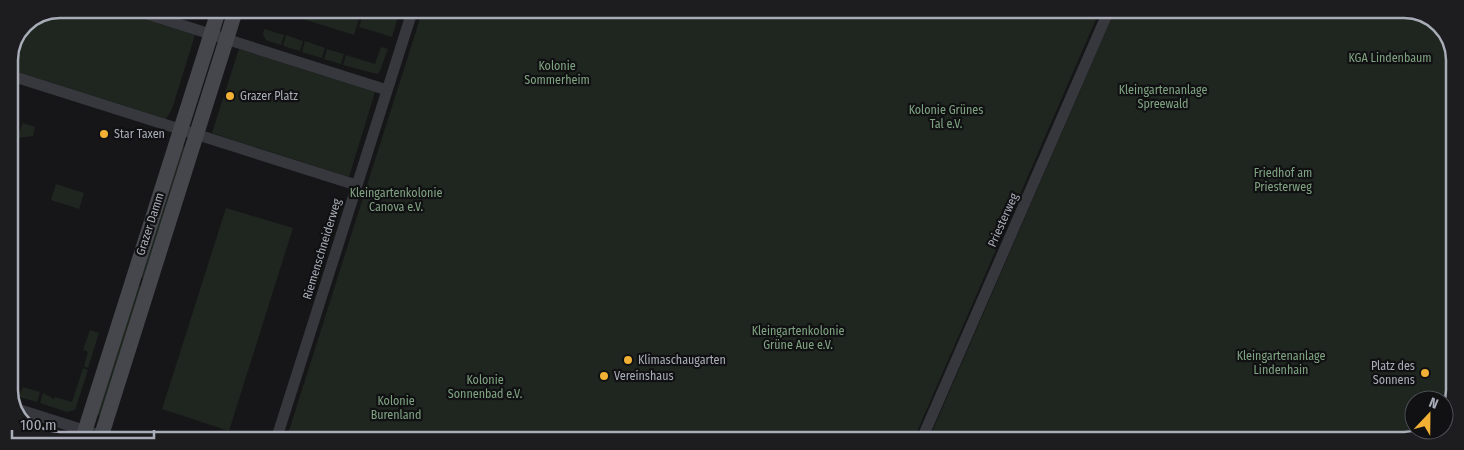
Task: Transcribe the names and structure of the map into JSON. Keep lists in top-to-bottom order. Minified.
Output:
{"streets":{"main road":["Grazer Damm"],"street":["Priesterweg","Riemenschneiderweg"]},"parks":["KGA Lindenbaum","Kolonie Sommerheim","Kleingartenanlage Spreewald","Kolonie Grünes Tal e.V.","Friedhof am Priesterweg","Kleingartenkolonie Canova e.V.","Kleingartenkolonie Grüne Aue e.V.","Kleingartenanlage Lindenhain","Kolonie Sonnenbad e.V.","Kolonie Burenland"],"places":["Grazer Platz","Star Taxen","Klimaschaugarten","Platz des Sonnens","Vereinshaus"],"scale_bar":"100 m","north":"top"}
